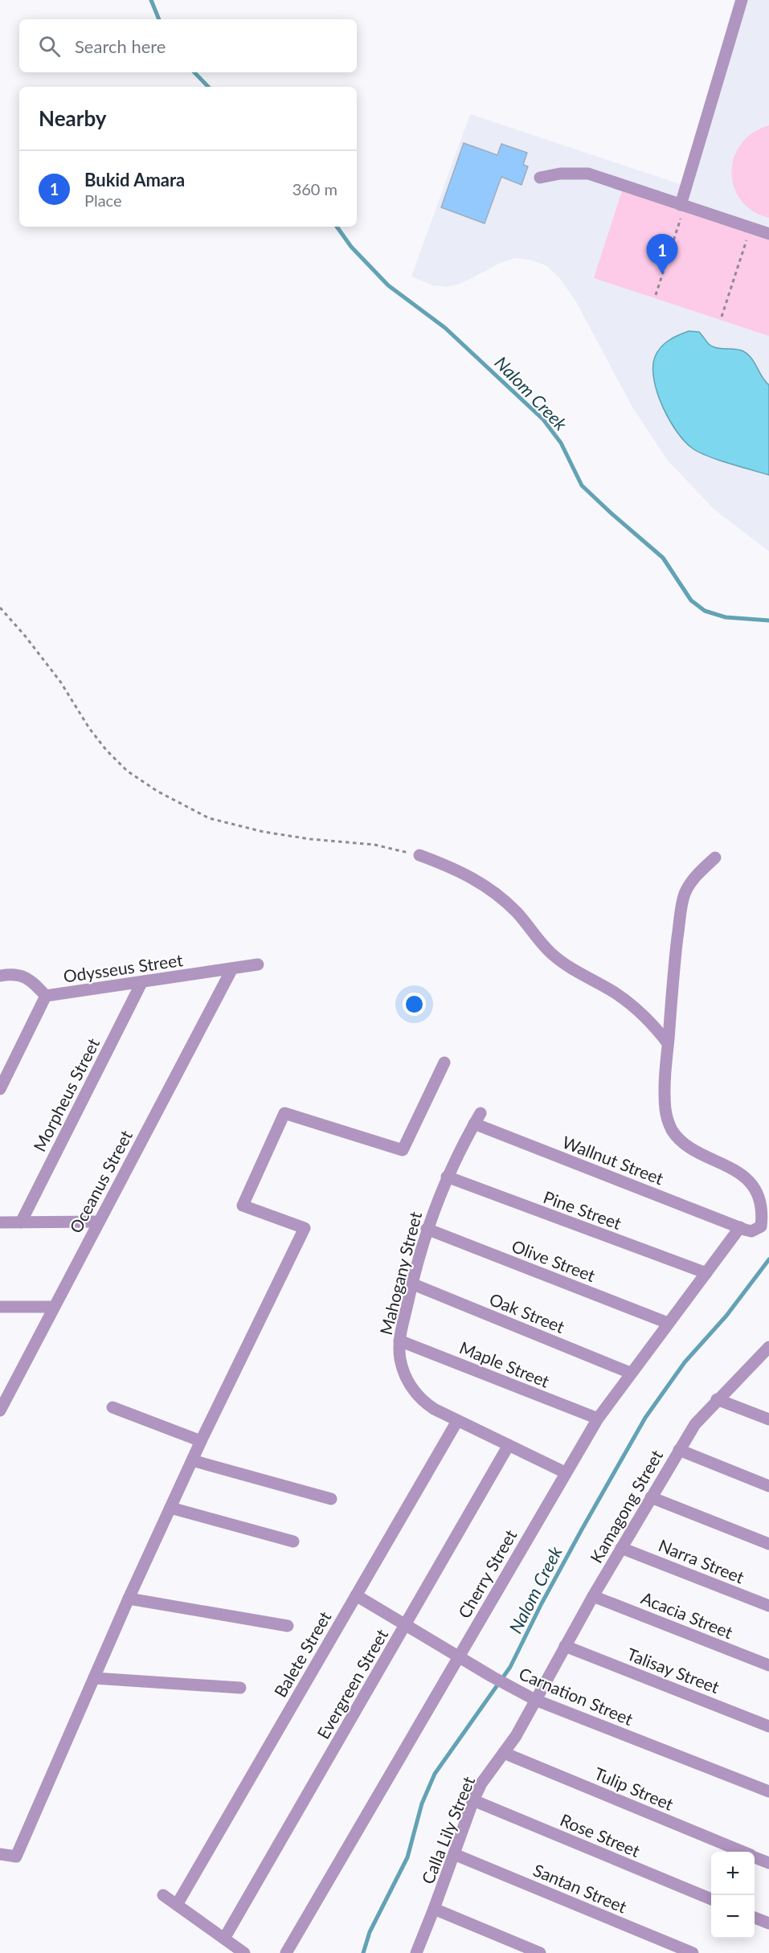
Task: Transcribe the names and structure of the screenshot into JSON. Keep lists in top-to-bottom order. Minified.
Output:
{"streets":{"street":["Odysseus Street","Morpheus Street","Wallnut Street","Oceanus Street","Pine Street","Olive Street","Mahogany Street","Oak Street","Maple Street","Kamagong Street","Narra Street","Cherry Street","Acacia Street","Balete Street","Talisay Street","Evergreen Street","Carnation Street","Tulip Street","Calla Lily Street","Rose Street","Santan Street"]},"crossings":[["Odysseus Street","Morpheus Street"],["Odysseus Street","Oceanus Street"],["Wallnut Street","Mahogany Street"],["Wallnut Street","Cherry Street"],["Pine Street","Mahogany Street"],["Pine Street","Cherry Street"],["Olive Street","Mahogany Street"],["Olive Street","Cherry Street"],["Mahogany Street","Oak Street"],["Mahogany Street","Maple Street"],["Mahogany Street","Cherry Street"],["Mahogany Street","Balete Street"],["Mahogany Street","Evergreen Street"],["Oak Street","Cherry Street"],["Maple Street","Cherry Street"],["Kamagong Street","Narra Street"],["Kamagong Street","Acacia Street"],["Kamagong Street","Talisay Street"],["Kamagong Street","Carnation Street"],["Kamagong Street","Calla Lily Street"],["Cherry Street","Carnation Street"],["Balete Street","Carnation Street"],["Evergreen Street","Carnation Street"],["Carnation Street","Calla Lily Street"],["Tulip Street","Calla Lily Street"],["Calla Lily Street","Rose Street"],["Calla Lily Street","Santan Street"]],"water":["Nalom Creek"],"page":{"search":"Search here","heading":"Nearby","list":[{"mark":"1","name":"Bukid Amara","note":"Place","value":"360 m"}],"pins":"1","map_buttons":["+","−"]}}
